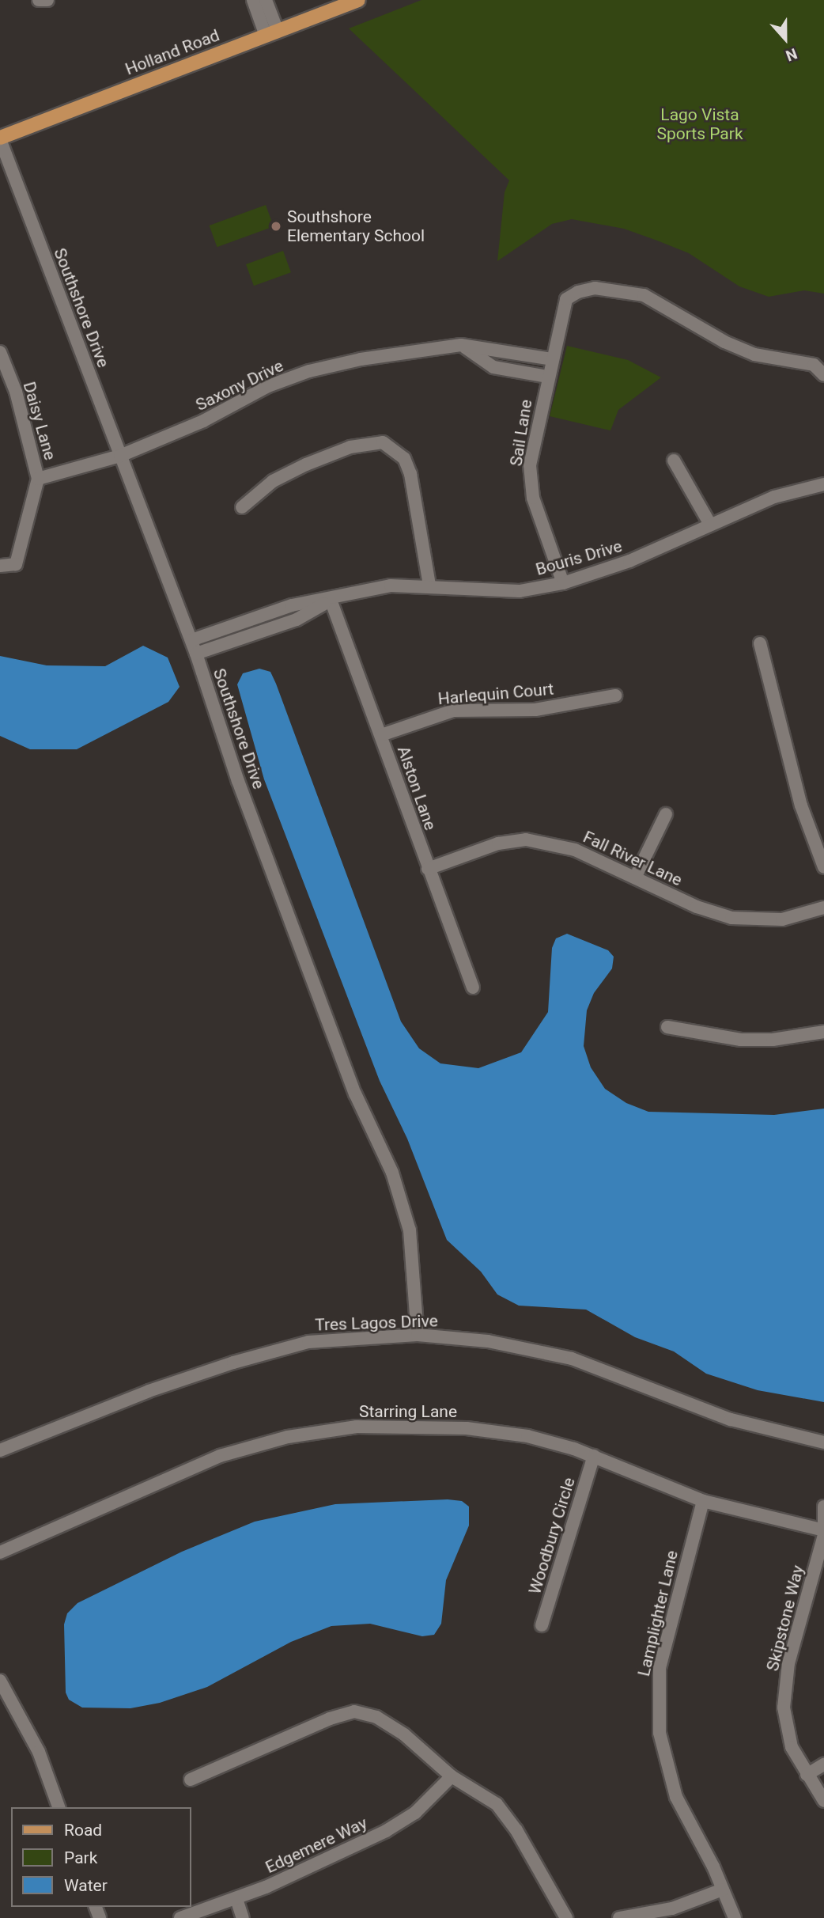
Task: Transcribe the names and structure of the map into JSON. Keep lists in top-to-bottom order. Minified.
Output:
{"streets":{"main road":["Holland Road"],"street":["Southshore Drive","Saxony Drive","Daisy Lane","Sail Lane","Bouris Drive","Harlequin Court","Alston Lane","Fall River Lane","Tres Lagos Drive","Starring Lane","Woodbury Circle","Lamplighter Lane","Skipstone Way","Edgemere Way"]},"crossings":[["Holland Road","Southshore Drive"],["Southshore Drive","Saxony Drive"],["Southshore Drive","Bouris Drive"],["Southshore Drive","Tres Lagos Drive"],["Saxony Drive","Daisy Lane"],["Saxony Drive","Sail Lane"],["Sail Lane","Bouris Drive"],["Bouris Drive","Alston Lane"],["Harlequin Court","Alston Lane"],["Alston Lane","Fall River Lane"],["Starring Lane","Woodbury Circle"],["Starring Lane","Lamplighter Lane"]],"parks":["Lago Vista Sports Park"],"places":["Southshore Elementary School"],"legend":["Road","Park","Water"],"north":"bottom"}
